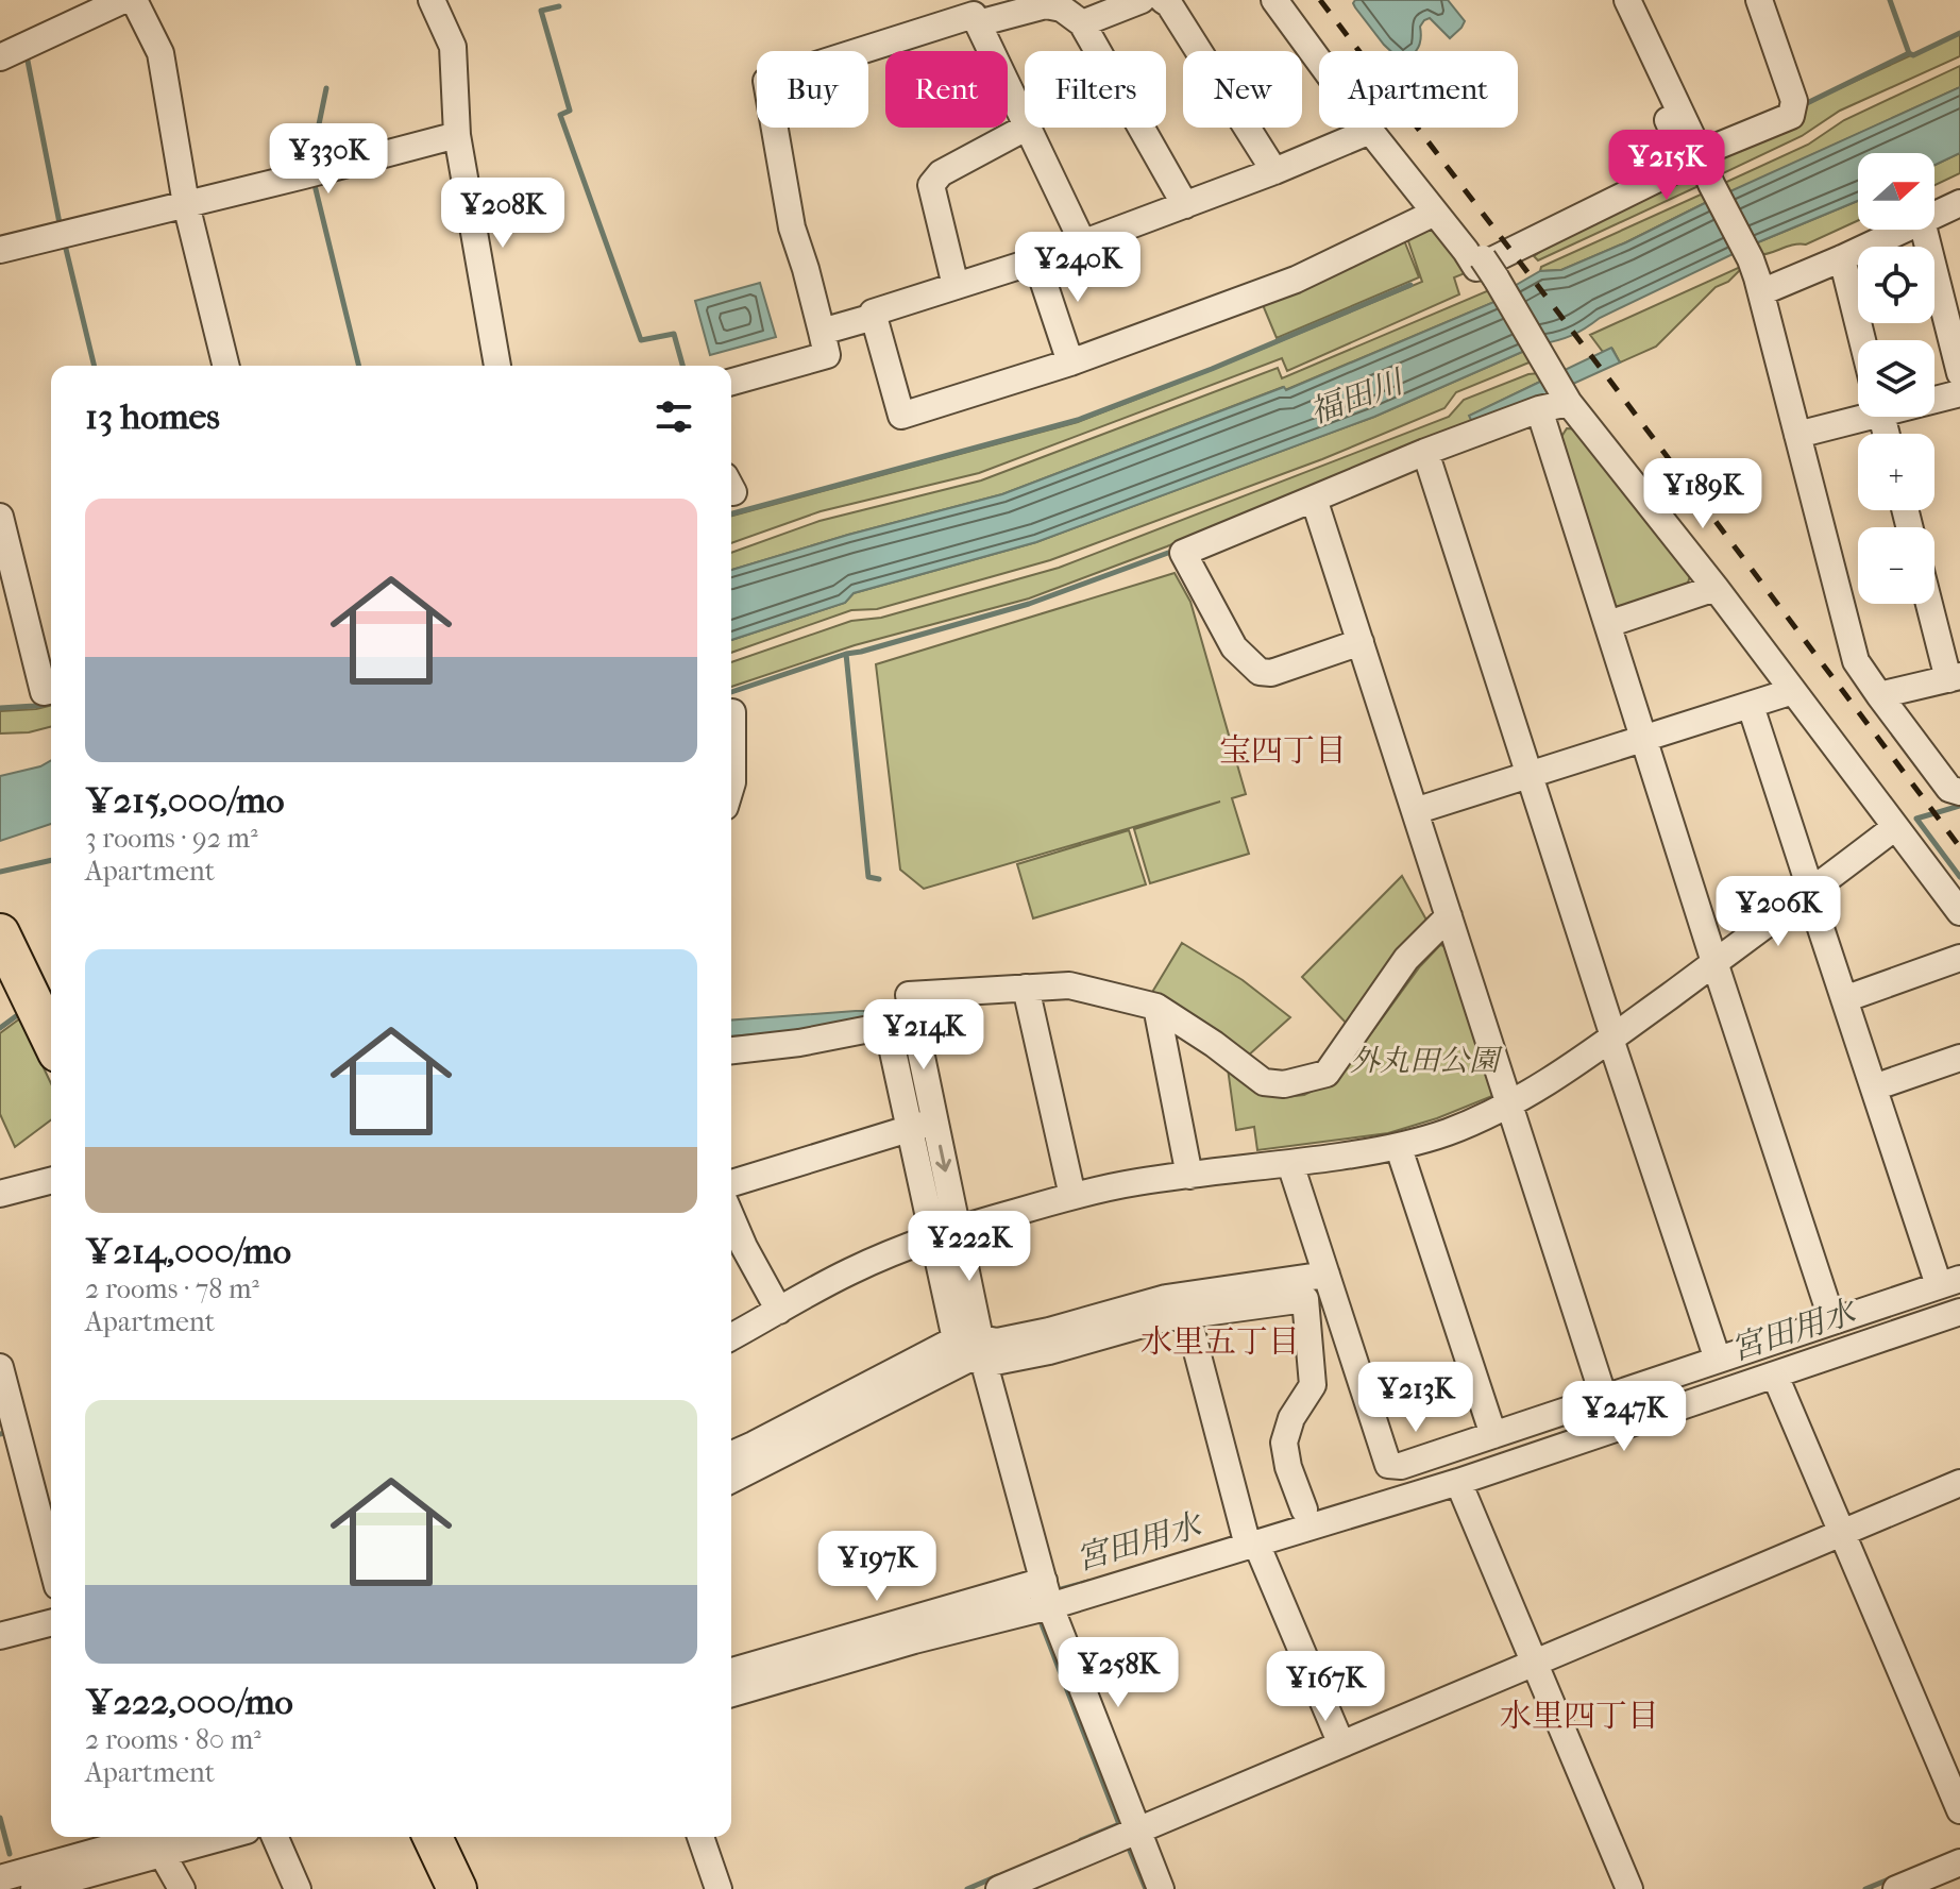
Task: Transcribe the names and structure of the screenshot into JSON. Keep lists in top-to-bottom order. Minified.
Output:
{"districts":["宝四丁目","水里五丁目","水里四丁目"],"water":["福田川","宮田用水"],"parks":["外丸田公園"],"north":"right","page":{"chip":["Buy","Rent","Filters","New","Apartment"],"price":["¥330K","¥215K","¥208K","¥240K","¥189K","¥206K","¥214K","¥222K","¥213K","¥247K","¥197K","¥258K","¥167K"],"map_buttons":["+","−"],"heading":"13 homes","list":[{"name":"¥215,000/mo","note":"3 rooms · 92 m² · Apartment"},{"name":"¥214,000/mo","note":"2 rooms · 78 m² · Apartment"},{"name":"¥222,000/mo","note":"2 rooms · 80 m² · Apartment"}]}}
